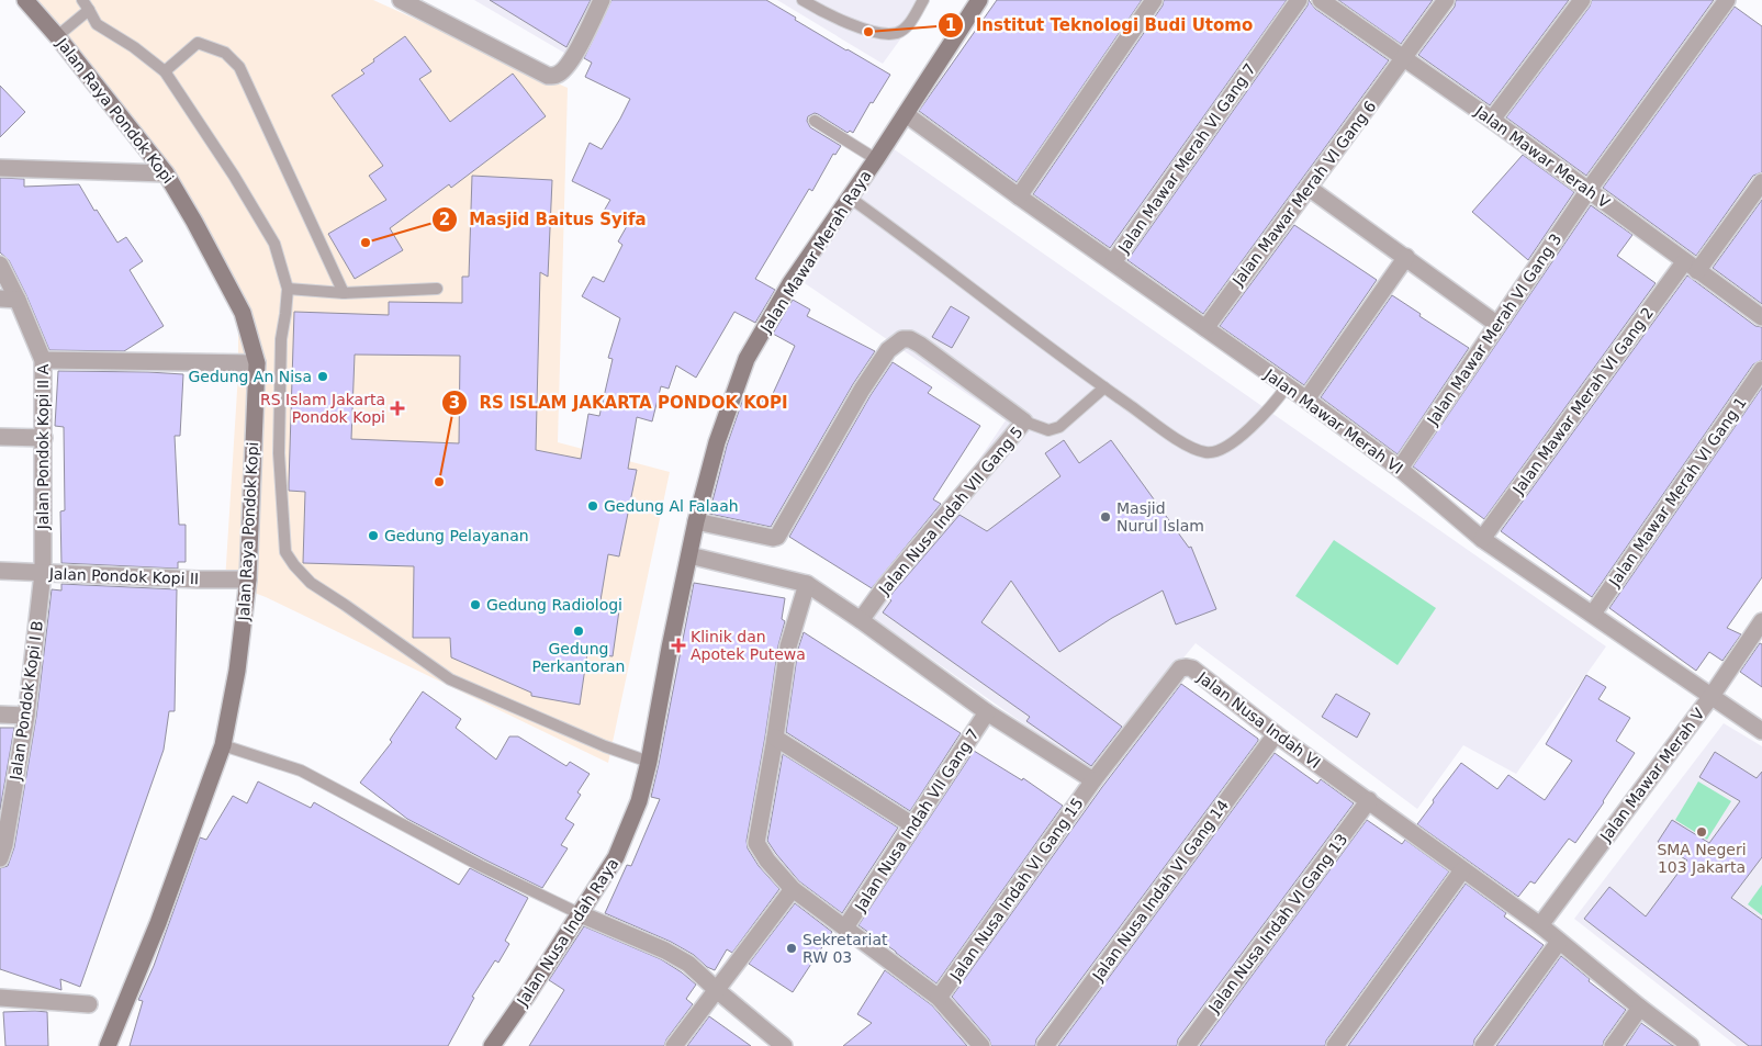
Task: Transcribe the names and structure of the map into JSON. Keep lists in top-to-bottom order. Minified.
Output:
{"streets":{"street":["Jalan Raya Pondok Kopi","Jalan Mawar Merah V","Jalan Mawar Merah VI Gang 7","Jalan Mawar Merah VI Gang 6","Jalan Mawar Merah Raya","Jalan Mawar Merah VI Gang 3","Jalan Mawar Merah VI Gang 2","Jalan Mawar Merah VI","Jalan Pondok Kopi II A","Jalan Mawar Merah VI Gang 1","Jalan Nusa Indah VII Gang 5","Jalan Pondok Kopi II","Jalan Pondok Kopi I B","Jalan Nusa Indah VI","Jalan Nusa Indah VII Gang 7","Jalan Nusa Indah VI Gang 15","Jalan Nusa Indah VI Gang 14","Jalan Nusa Indah VI Gang 13","Jalan Nusa Indah Raya"]},"crossings":[["Jalan Raya Pondok Kopi","Jalan Pondok Kopi II"],["Jalan Mawar Merah V","Jalan Mawar Merah VI Gang 6"],["Jalan Mawar Merah V","Jalan Mawar Merah VI Gang 3"],["Jalan Mawar Merah V","Jalan Mawar Merah VI Gang 2"],["Jalan Mawar Merah V","Jalan Mawar Merah VI"],["Jalan Mawar Merah V","Jalan Nusa Indah VI"],["Jalan Mawar Merah VI Gang 7","Jalan Mawar Merah VI"],["Jalan Mawar Merah VI Gang 6","Jalan Mawar Merah VI"],["Jalan Mawar Merah Raya","Jalan Mawar Merah VI"],["Jalan Mawar Merah Raya","Jalan Nusa Indah VII Gang 5"],["Jalan Mawar Merah Raya","Jalan Nusa Indah Raya"],["Jalan Mawar Merah VI Gang 3","Jalan Mawar Merah VI"],["Jalan Mawar Merah VI Gang 2","Jalan Mawar Merah VI"],["Jalan Mawar Merah VI","Jalan Mawar Merah VI Gang 1"],["Jalan Pondok Kopi II A","Jalan Pondok Kopi II"],["Jalan Pondok Kopi II A","Jalan Pondok Kopi I B"],["Jalan Pondok Kopi II","Jalan Pondok Kopi I B"],["Jalan Nusa Indah VI","Jalan Nusa Indah VI Gang 15"],["Jalan Nusa Indah VI","Jalan Nusa Indah VI Gang 14"],["Jalan Nusa Indah VI","Jalan Nusa Indah VI Gang 13"]],"places":{"other":["Institut Teknologi Budi Utomo","Masjid Baitus Syifa","Gedung An Nisa","RS ISLAM JAKARTA PONDOK KOPI","Gedung Al Falaah","Masjid Nurul Islam","Gedung Pelayanan","Gedung Radiologi","Gedung Perkantoran","SMA Negeri 103 Jakarta","Sekretariat RW 03"],"health":["RS Islam Jakarta Pondok Kopi","Klinik dan Apotek Putewa"]}}
